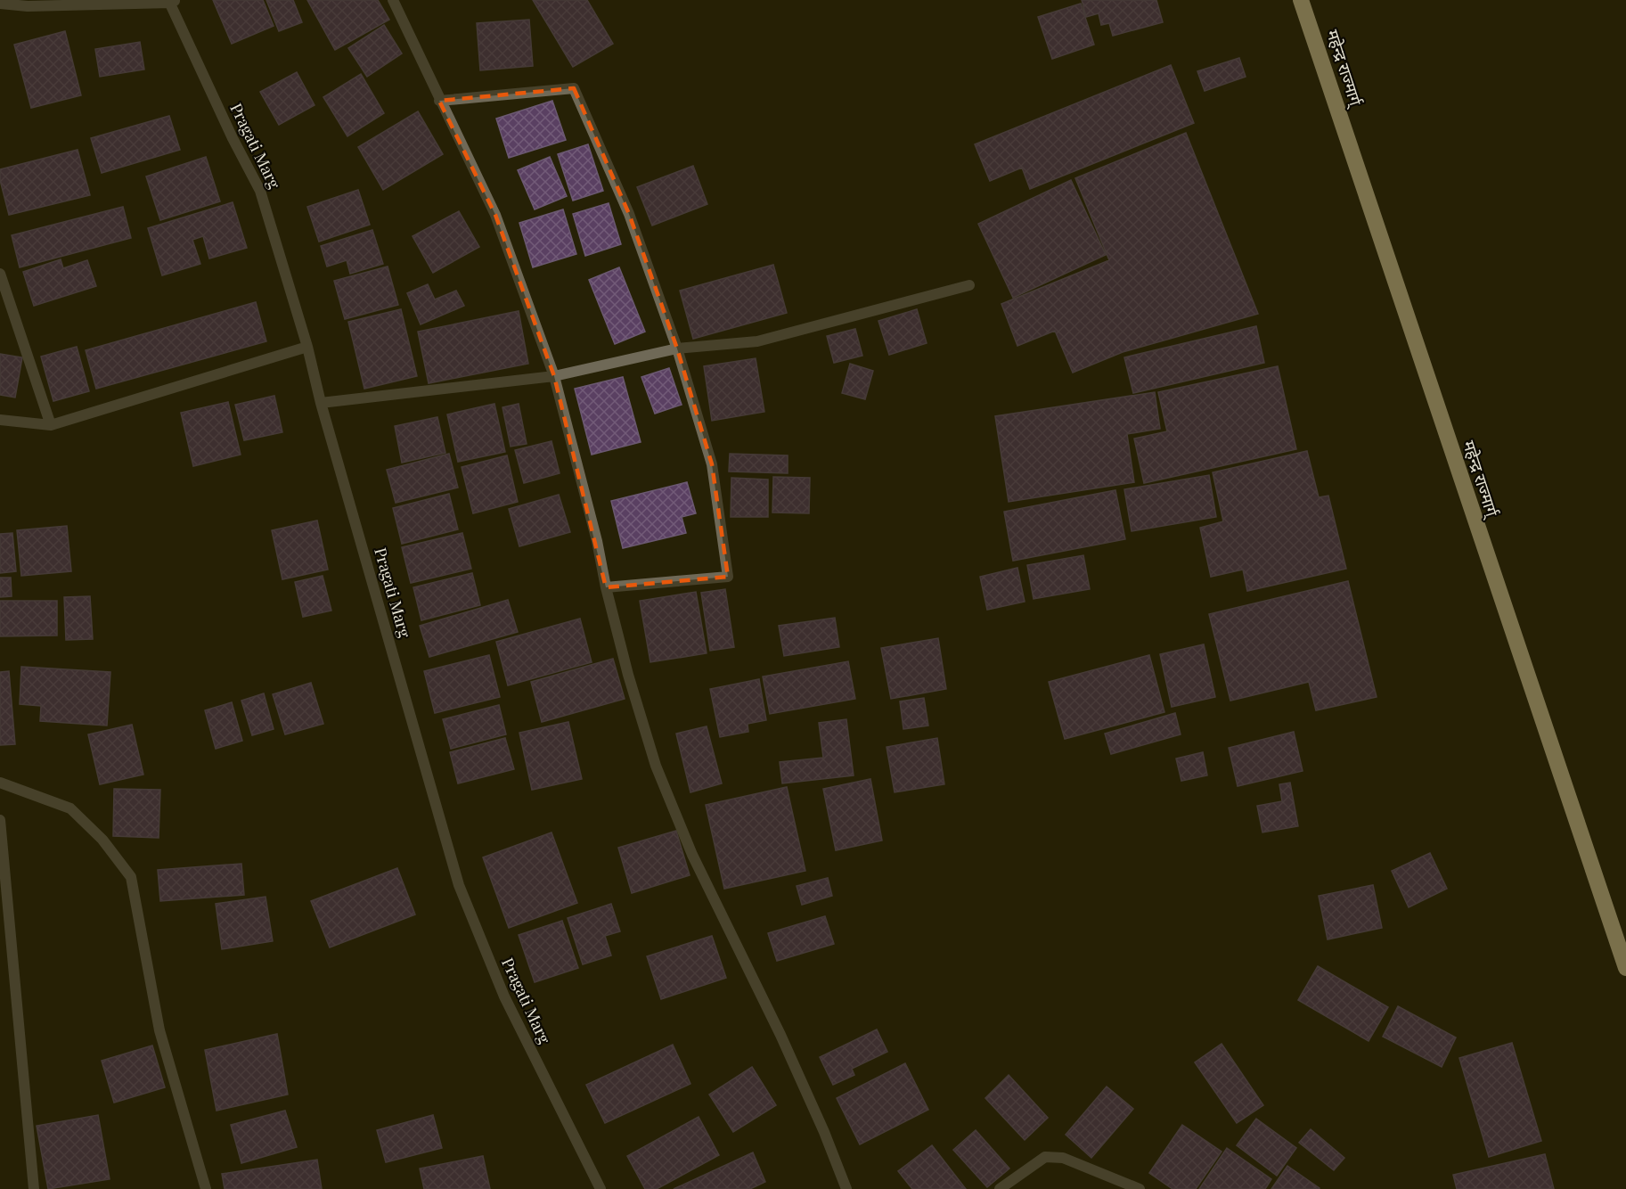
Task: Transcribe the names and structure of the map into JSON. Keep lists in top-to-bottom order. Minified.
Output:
{"streets":{"highway":["महेन्द्र राज्मार्ग्"],"street":["Pragati Marg"]}}
